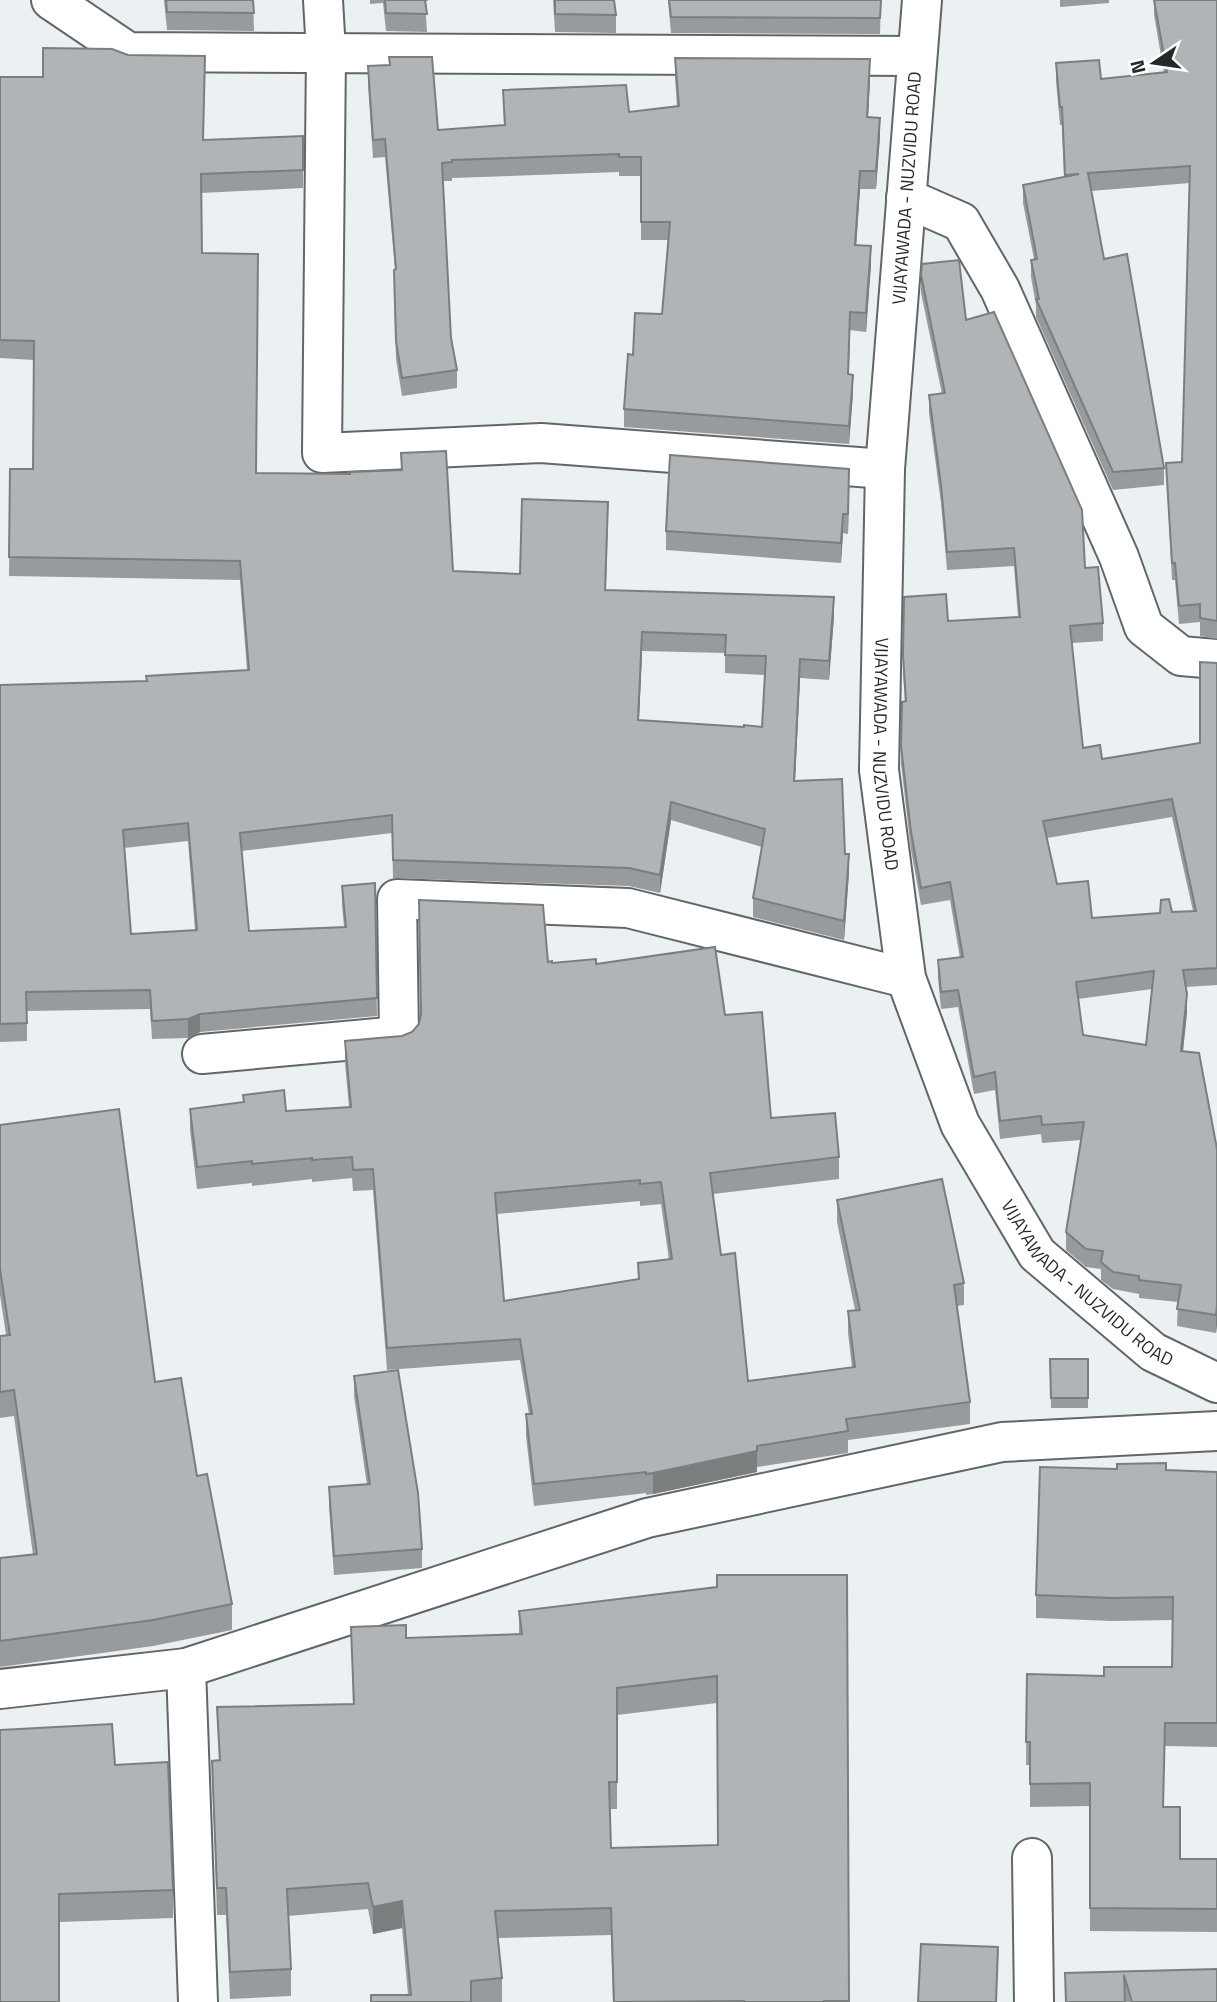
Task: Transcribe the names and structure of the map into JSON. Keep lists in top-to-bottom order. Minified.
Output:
{"streets":{"street":["VIJAYAWADA - NUZVIDU ROAD"]},"north":"left"}
